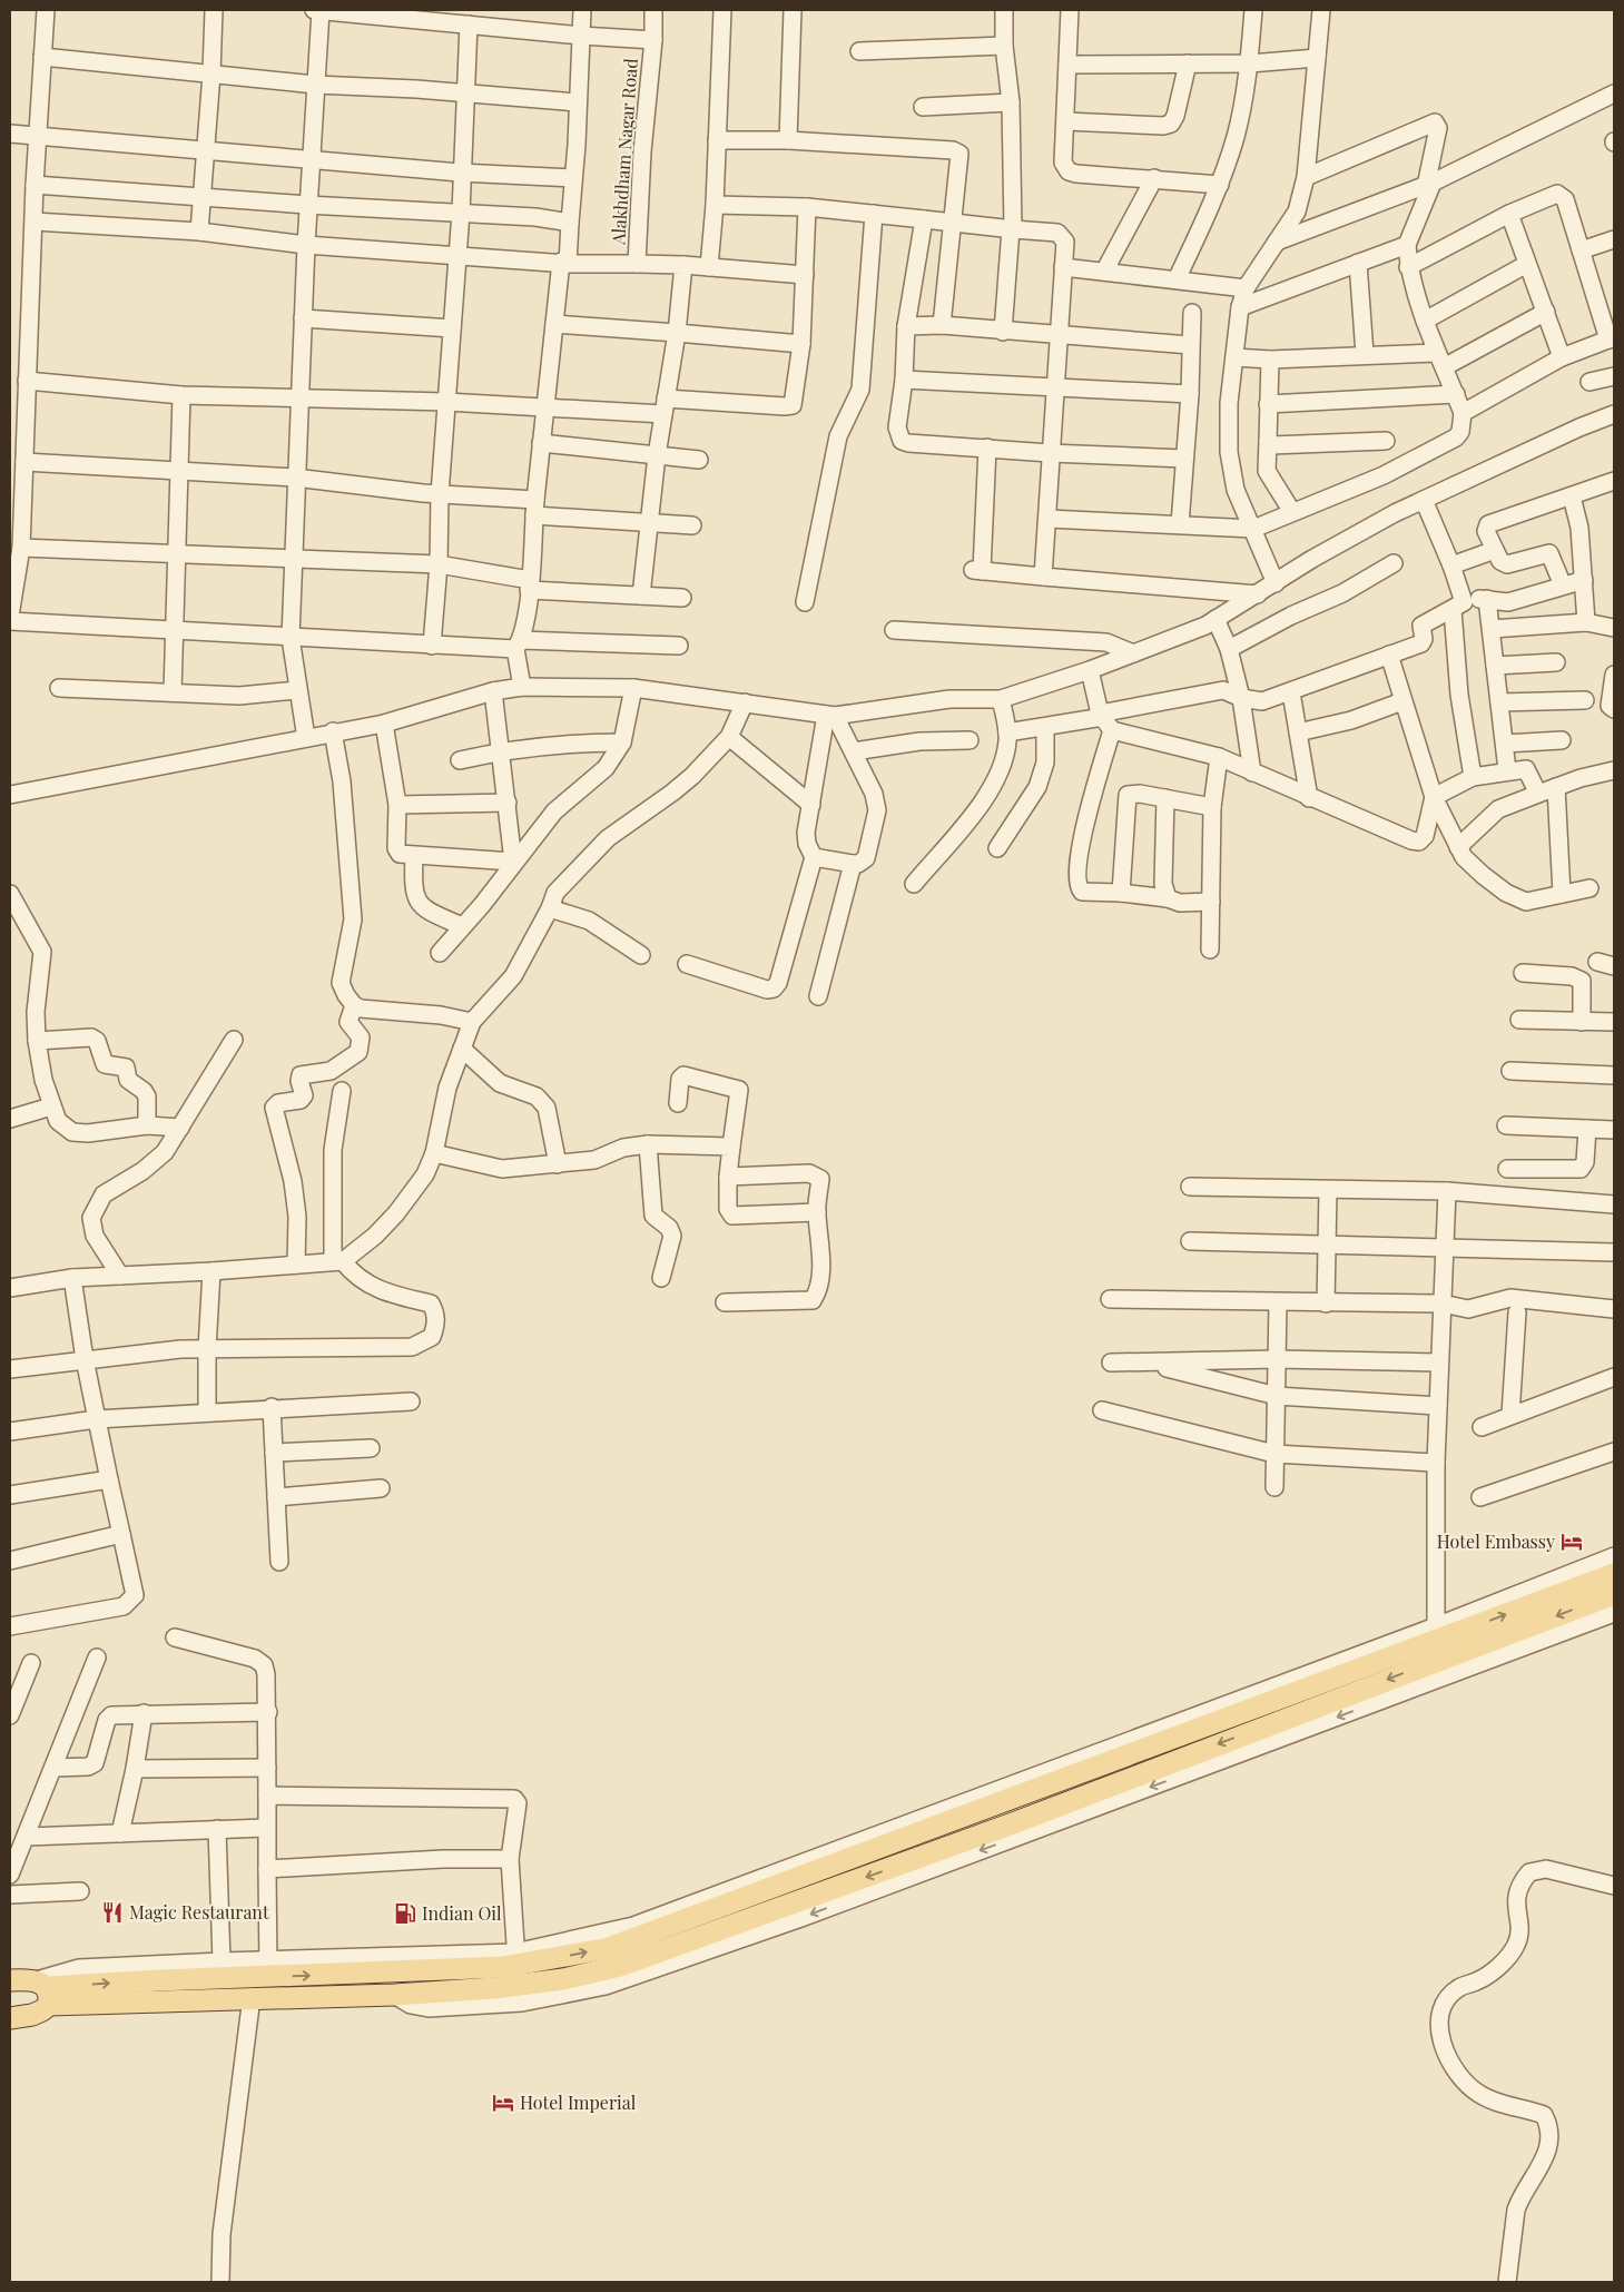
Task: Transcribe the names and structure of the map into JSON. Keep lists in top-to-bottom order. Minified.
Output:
{"streets":{"street":["Alakhdham Nagar Road"]},"places":{"hotel":["Hotel Embassy","Hotel Imperial"],"restaurant":["Magic Restaurant"],"fuel station":["Indian Oil"]}}
